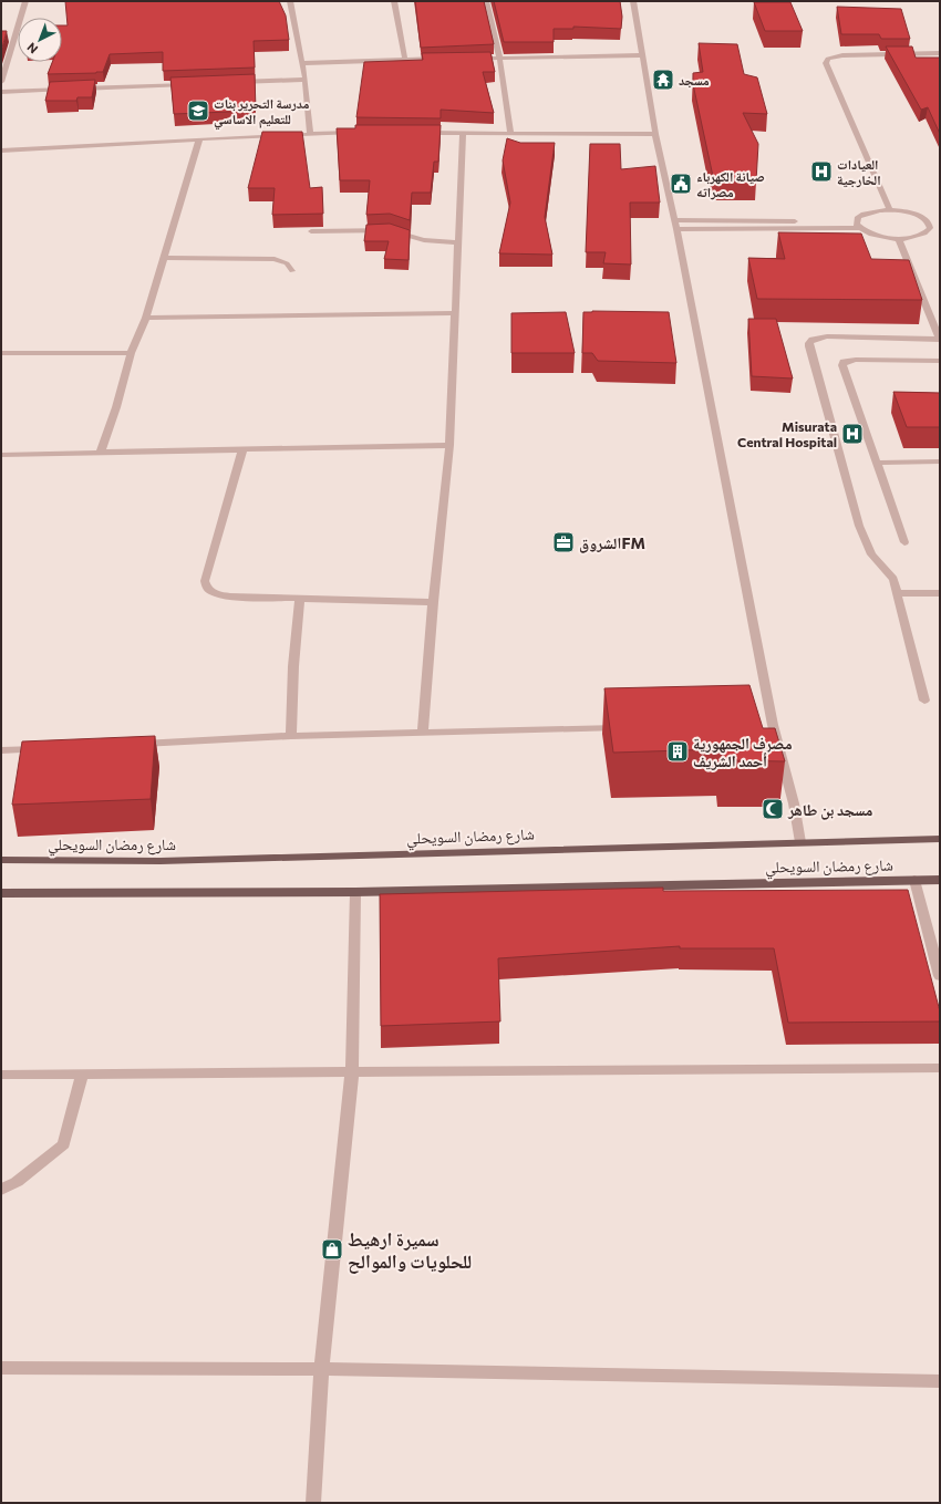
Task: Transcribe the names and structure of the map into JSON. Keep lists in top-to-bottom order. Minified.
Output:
{"streets":{"main road":["شارع رمضان السويحلي"]},"places":{"temple":["مسجد"],"school or university":["مدرسة التحرير بنات للتعليم الاساسي"],"hospital":["العيادات الخارجية","Misurata Central Hospital"],"public building":["صيانة الكهرباء مصراته"],"office":["الشروقFM"],"building":["مصرف الجمهورية أحمد الشريف"],"mosque":["مسجد بن طاهر"],"shop":["سميرة ارهيط للحلويات والموالح"]},"north":"bottom left"}
